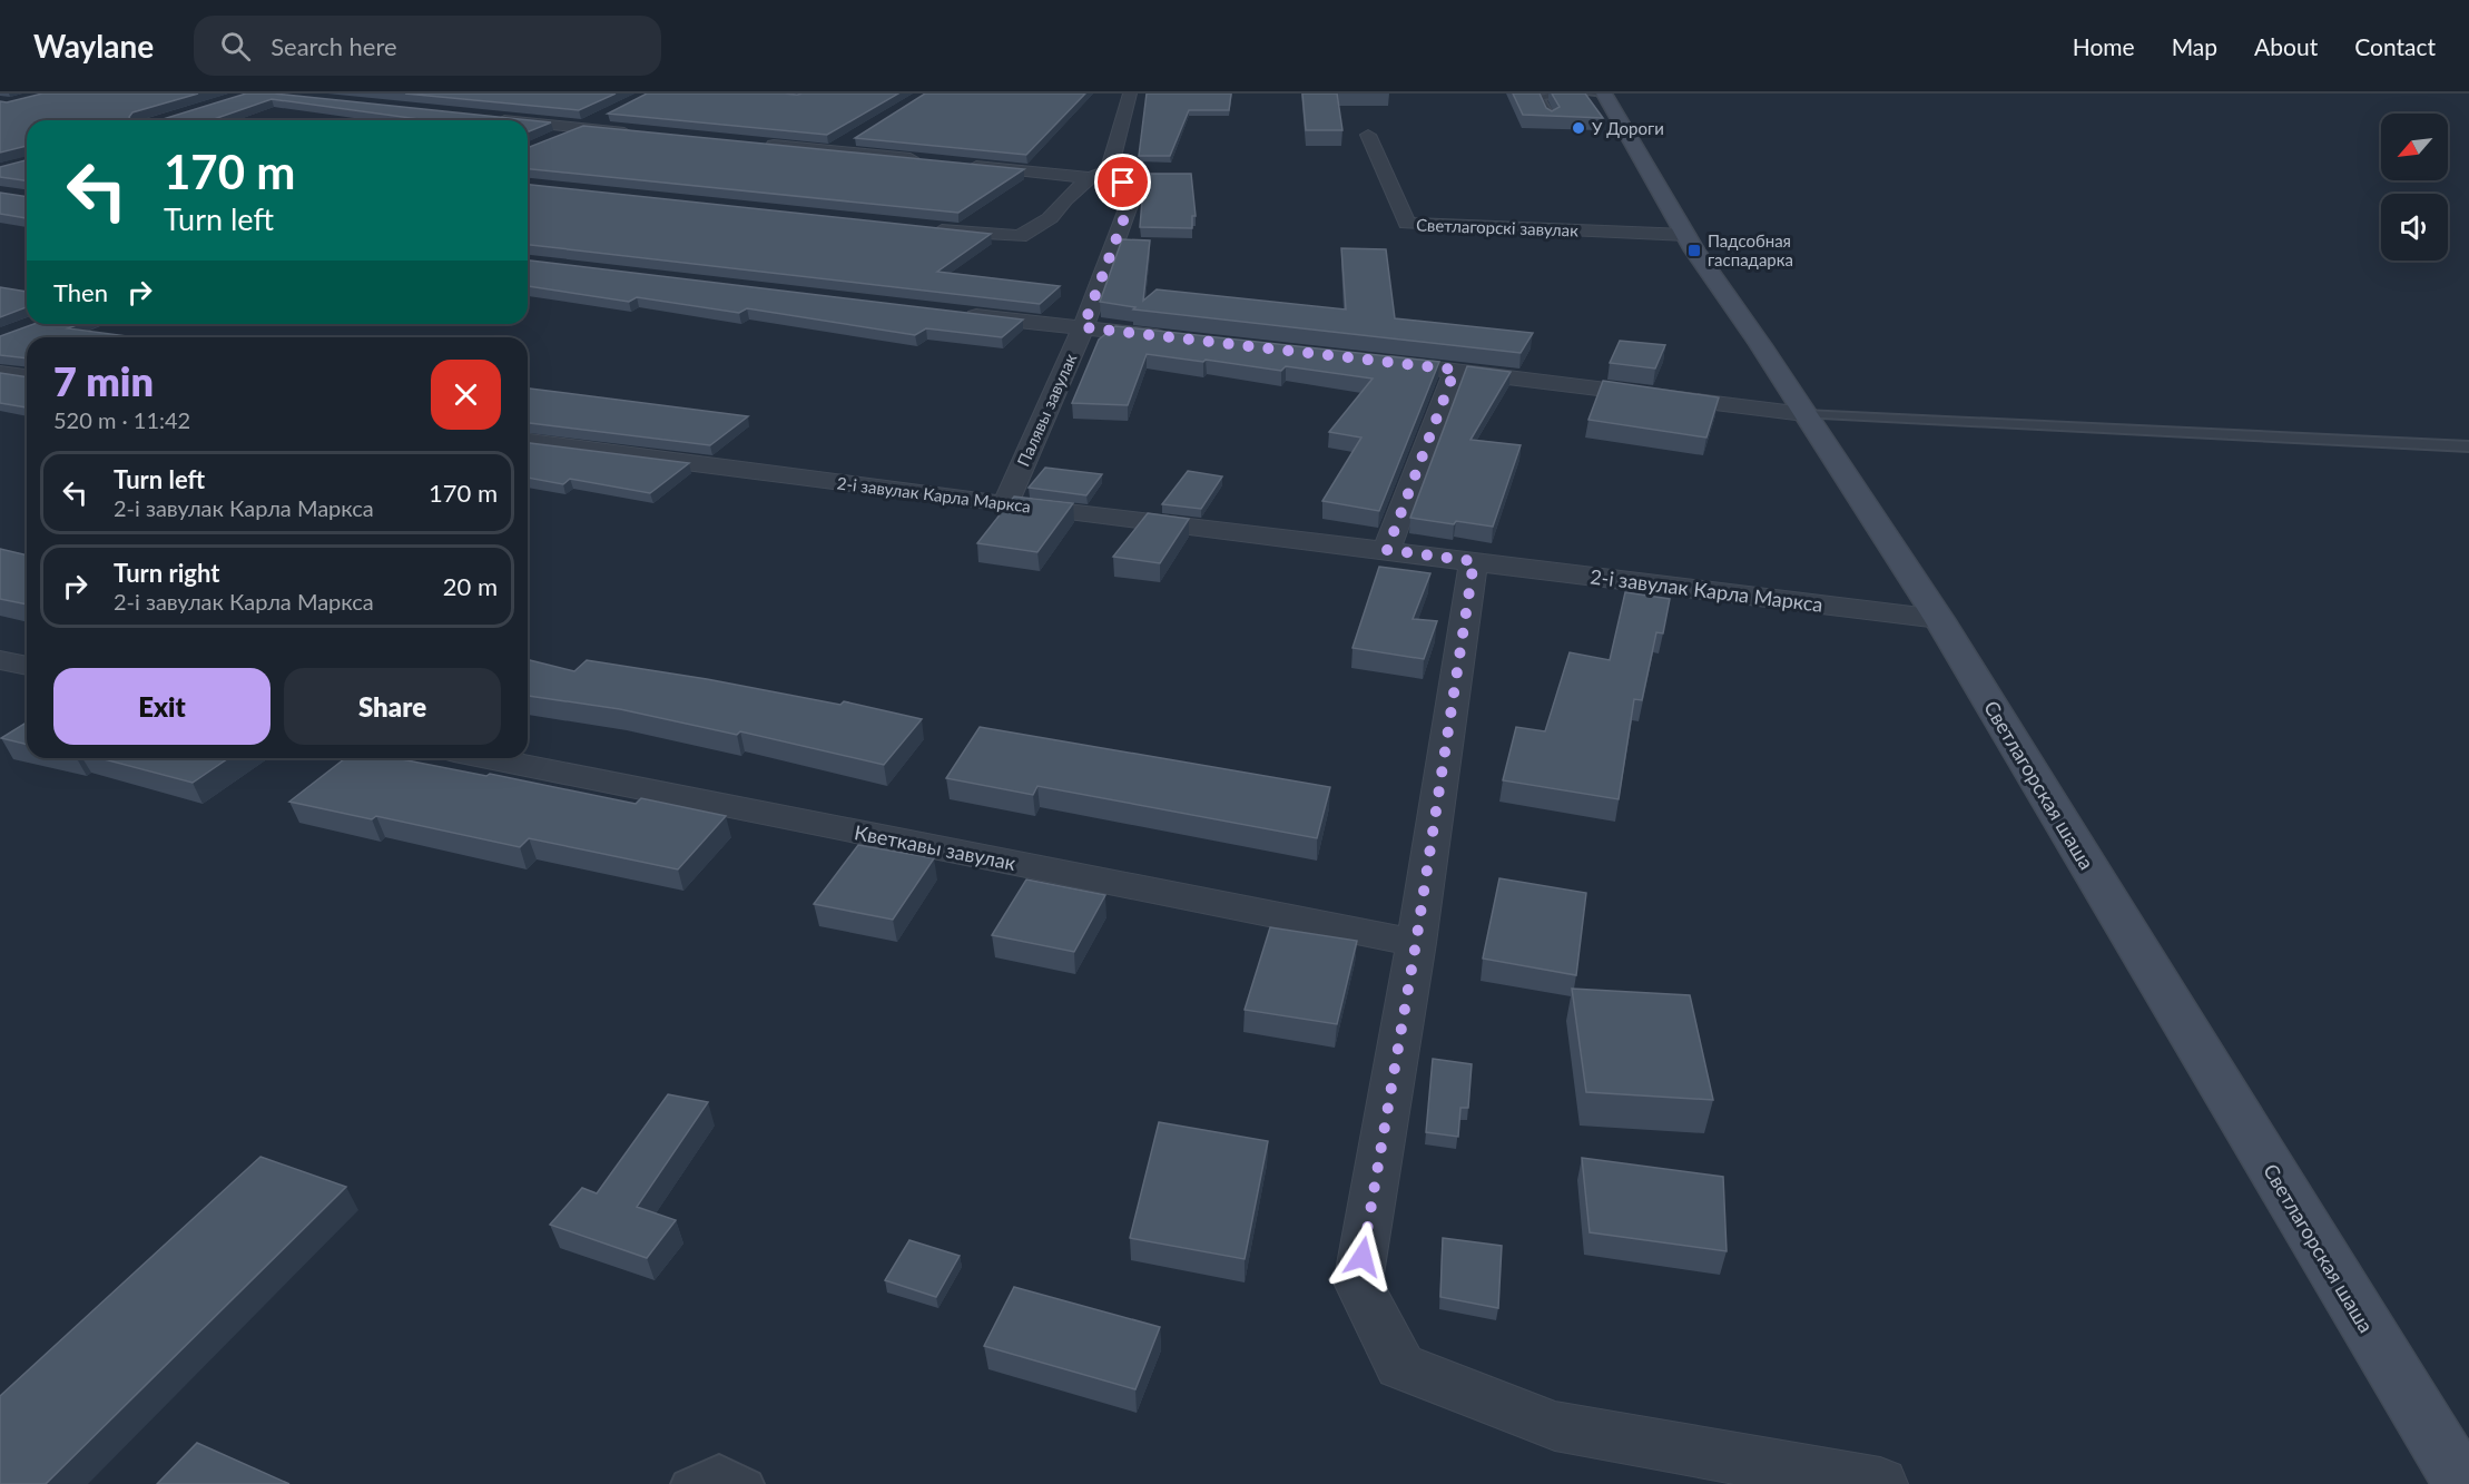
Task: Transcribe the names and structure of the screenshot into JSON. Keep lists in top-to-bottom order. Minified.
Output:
{"streets":{"main road":["Светлагорская шаша"],"street":["Светлагорскі завулак","Палявы завулак","2-і завулак Карла Маркса","Кветкавы завулак"]},"crossings":[["Светлагорскі завулак","Светлагорская шаша"],["Палявы завулак","2-і завулак Карла Маркса"],["2-і завулак Карла Маркса","Светлагорская шаша"]],"places":{"other":["У Дороги"],"transit":["Падсобная гаспадарка"]},"north":"bottom left","page":{"header":"Waylane","search":"Search here","nav":["Home","Map","About","Contact"],"turn":["170 m","Turn left"],"then":"Then","heading":["7 min","520 m · 11:42"],"list":[{"name":"Turn left","note":"2-і завулак Карла Маркса","value":"170 m"},{"name":"Turn right","note":"2-і завулак Карла Маркса","value":"20 m"}],"buttons":["Exit","Share"]}}
